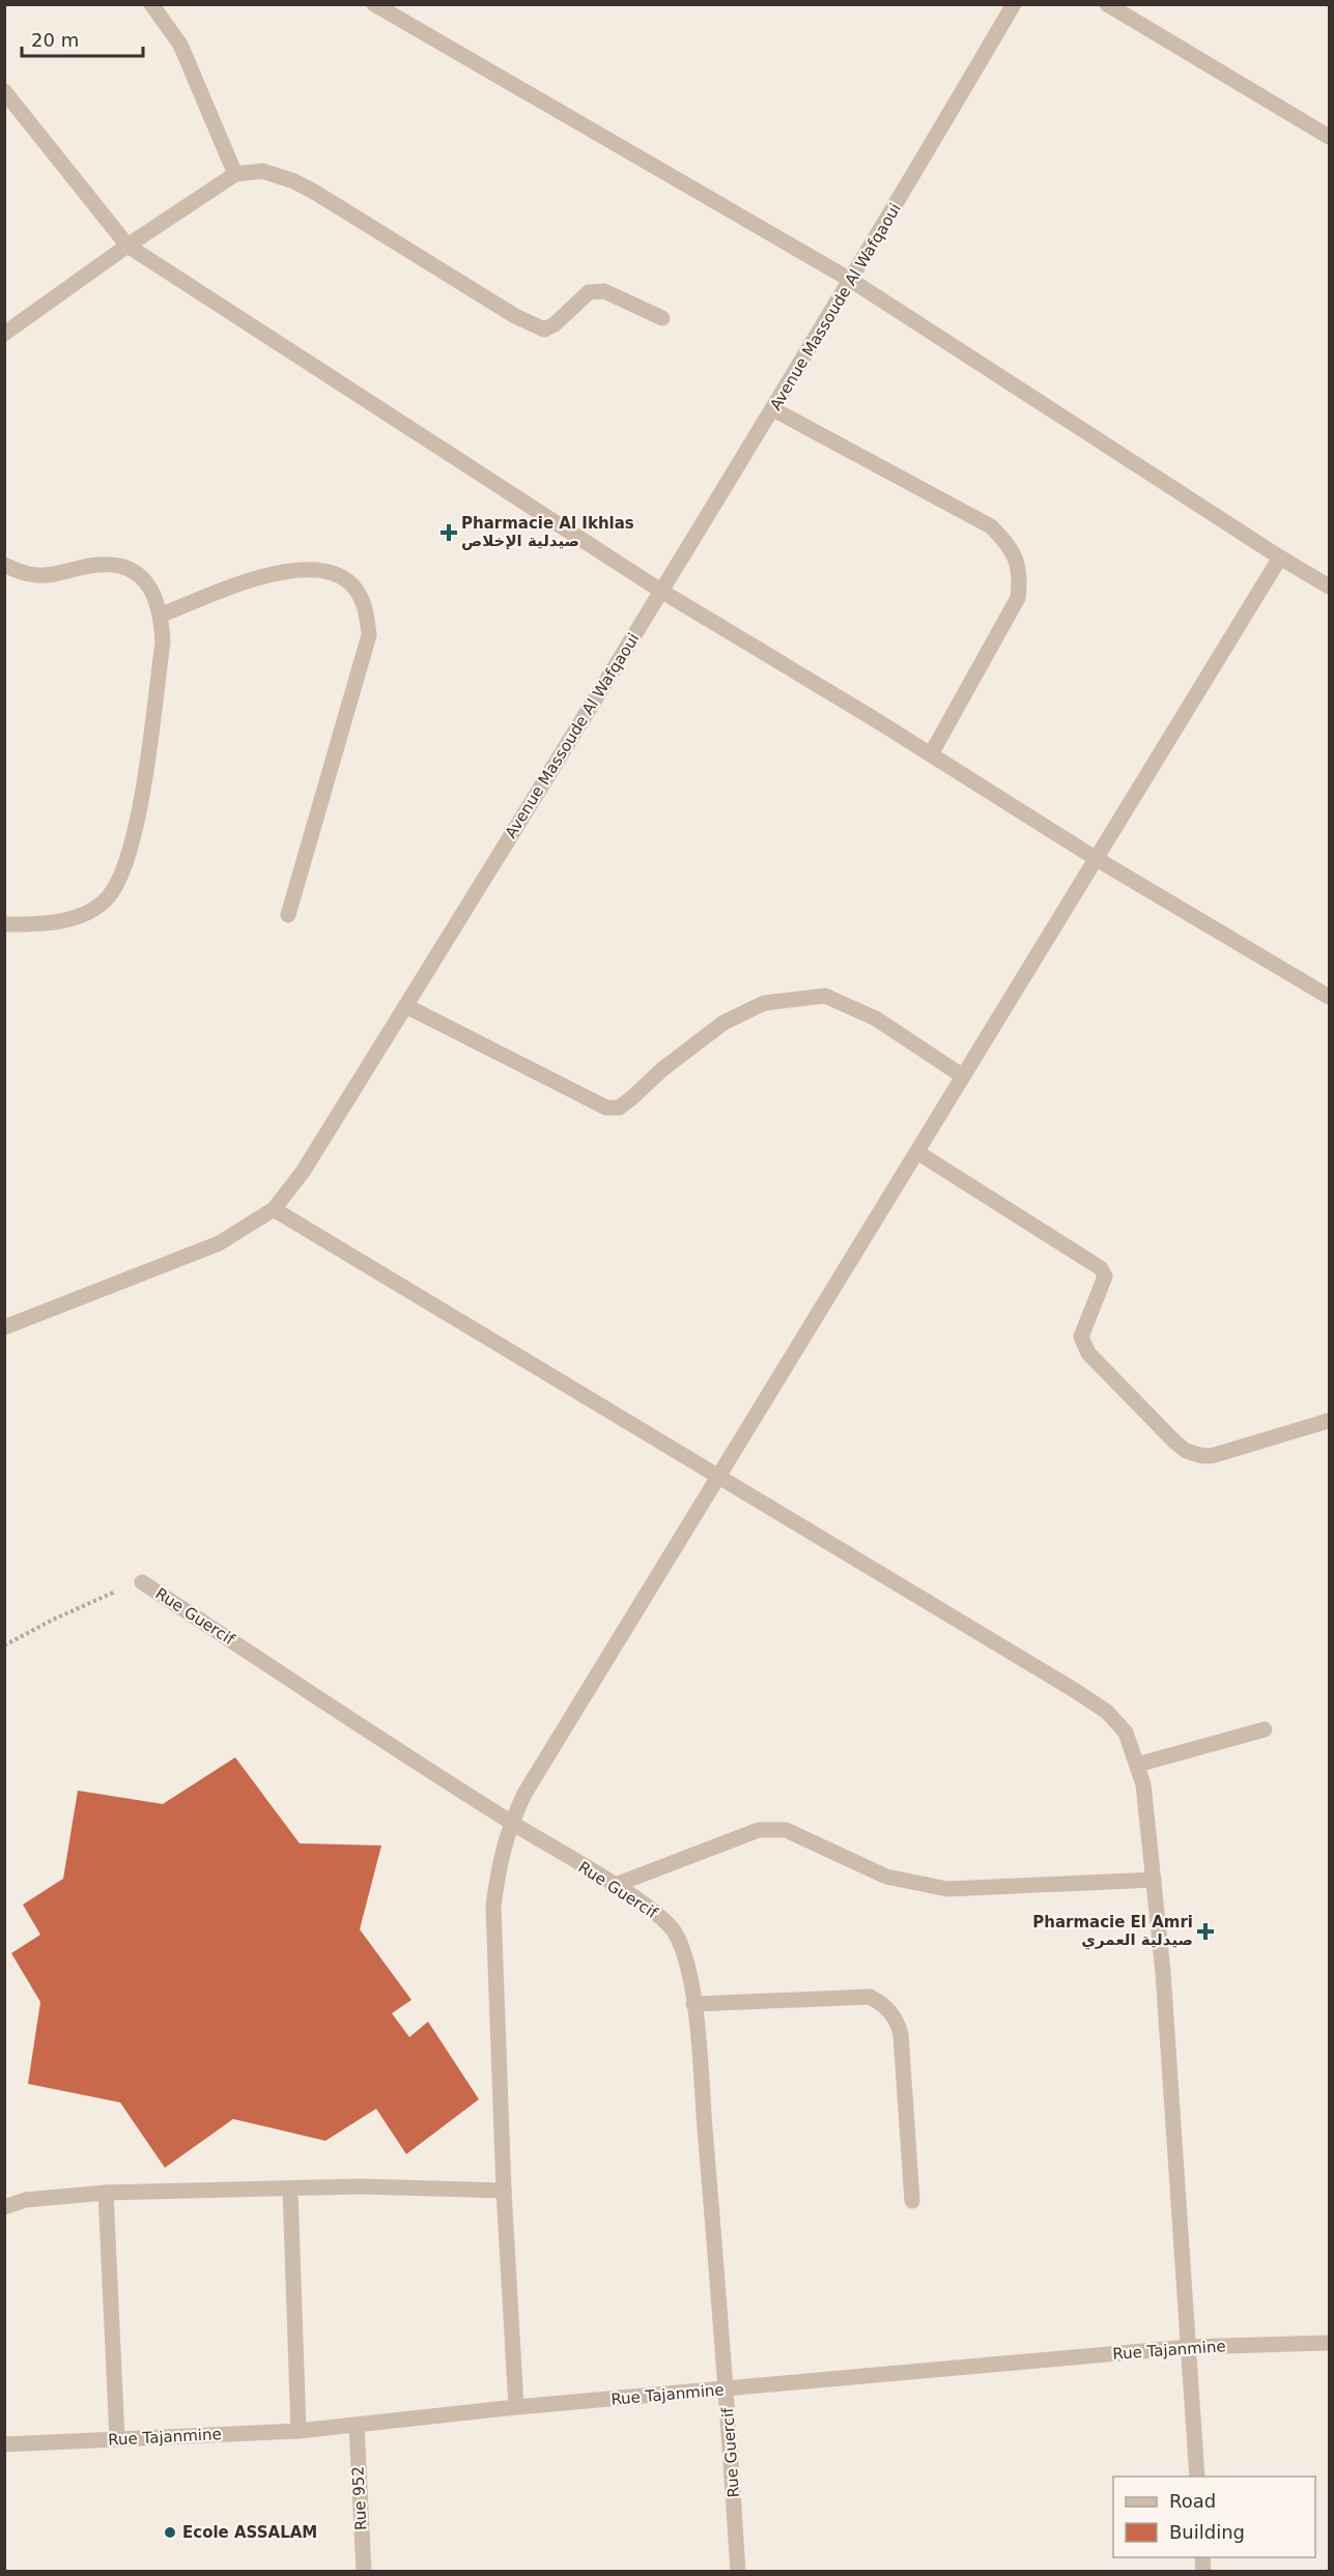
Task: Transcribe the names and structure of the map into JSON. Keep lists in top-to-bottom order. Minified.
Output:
{"streets":{"street":["Avenue Massoude Al Wafqaoui","Rue Guercif","Rue Tajanmine","Rue 952"]},"crossings":[["Rue Guercif","Rue Tajanmine"],["Rue Tajanmine","Rue 952"]],"places":{"health":["Pharmacie Al Ikhlas صيدلية الإخلاص","Pharmacie El Amri صيدلية العمري"],"other":["Ecole ASSALAM"]},"legend":["Road","Building"],"scale_bar":"20 m"}
